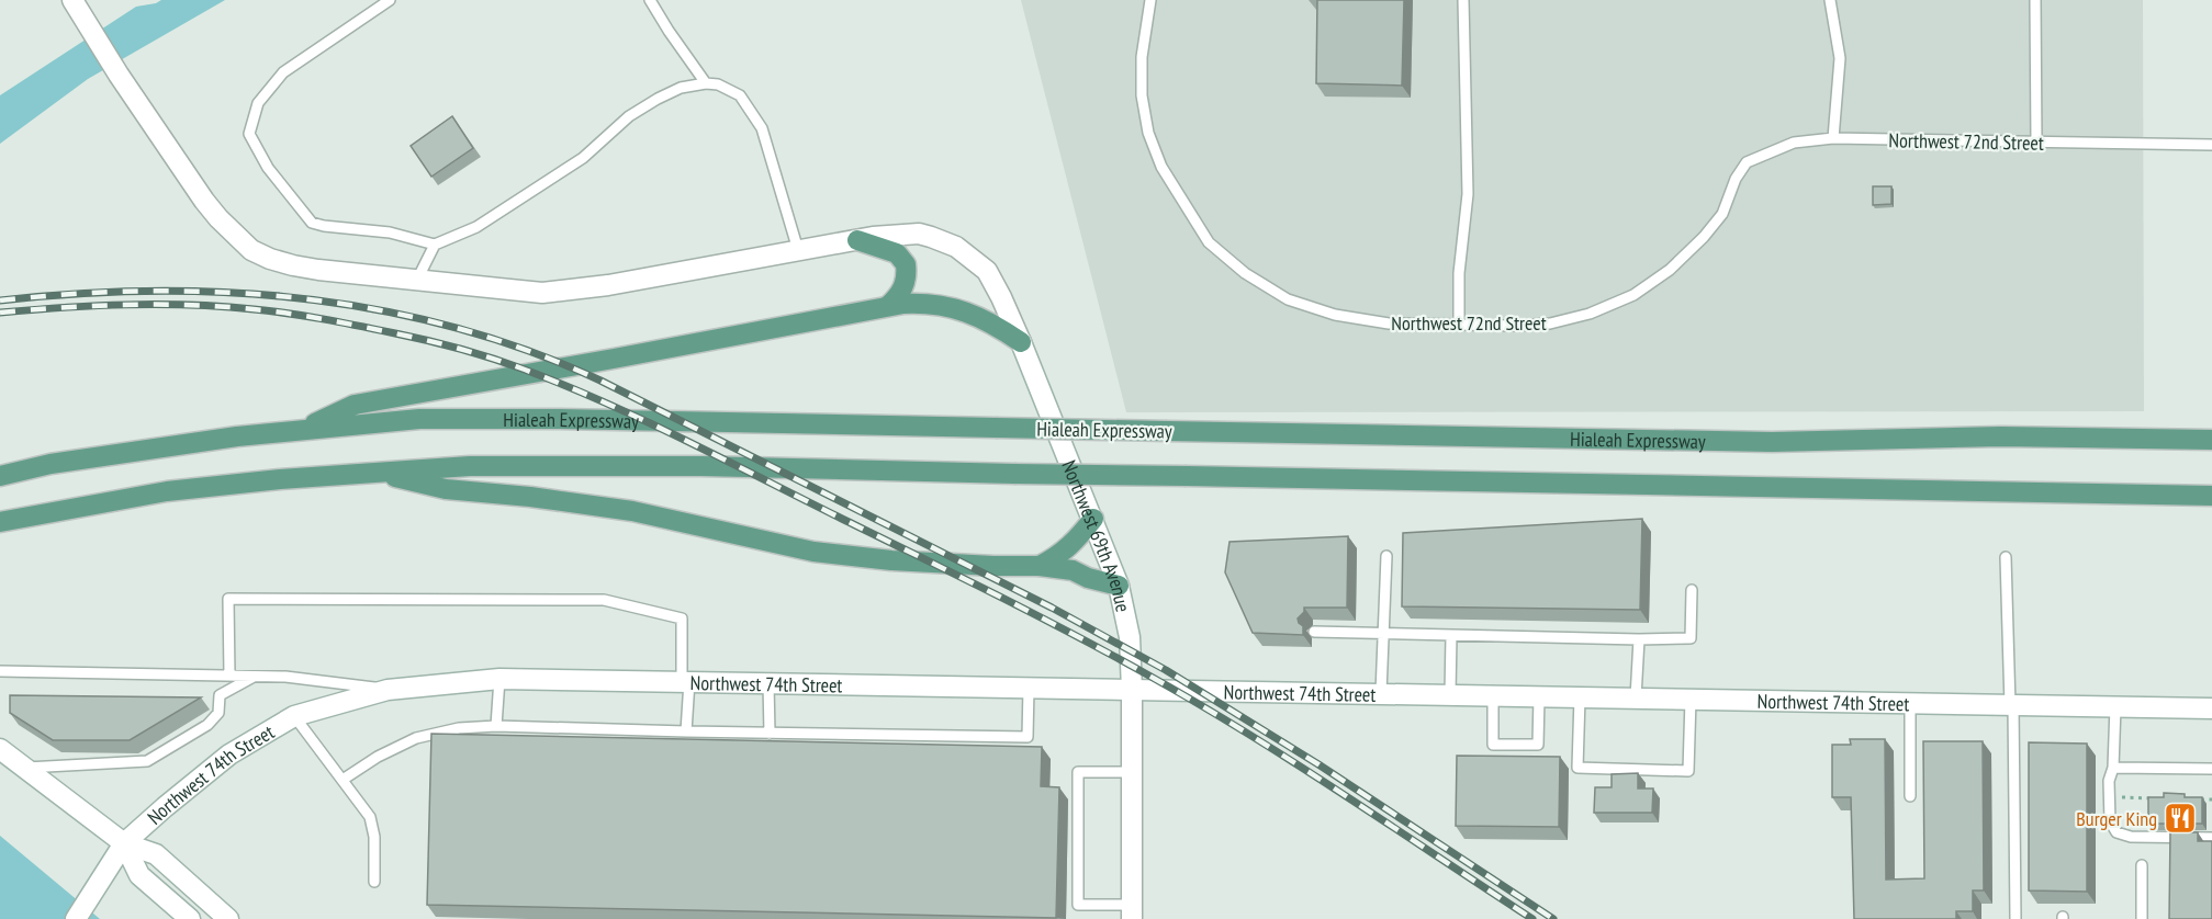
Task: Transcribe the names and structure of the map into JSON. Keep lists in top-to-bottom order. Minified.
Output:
{"streets":{"main road":["Hialeah Expressway","Northwest 69th Avenue","Northwest 74th Street"],"lane":["Northwest 72nd Street"]},"crossings":[["Northwest 69th Avenue","Northwest 74th Street"]],"places":{"restaurant":["Burger King"]}}
